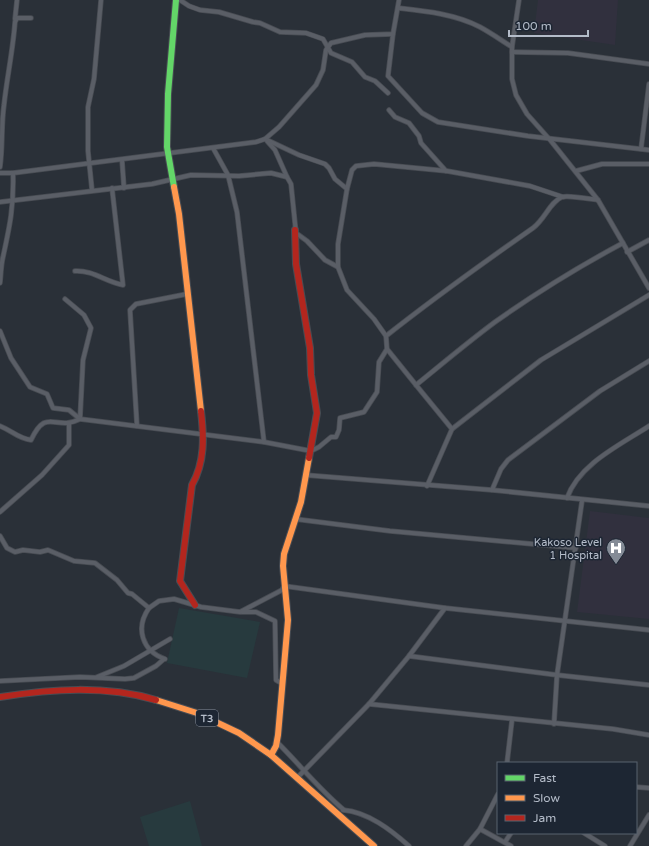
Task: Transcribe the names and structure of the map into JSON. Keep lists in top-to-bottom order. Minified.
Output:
{"streets":{"main road":["T3"]},"places":{"hospital":["Kakoso Level 1 Hospital"]},"legend":["Fast","Slow","Jam"],"scale_bar":"100 m"}
